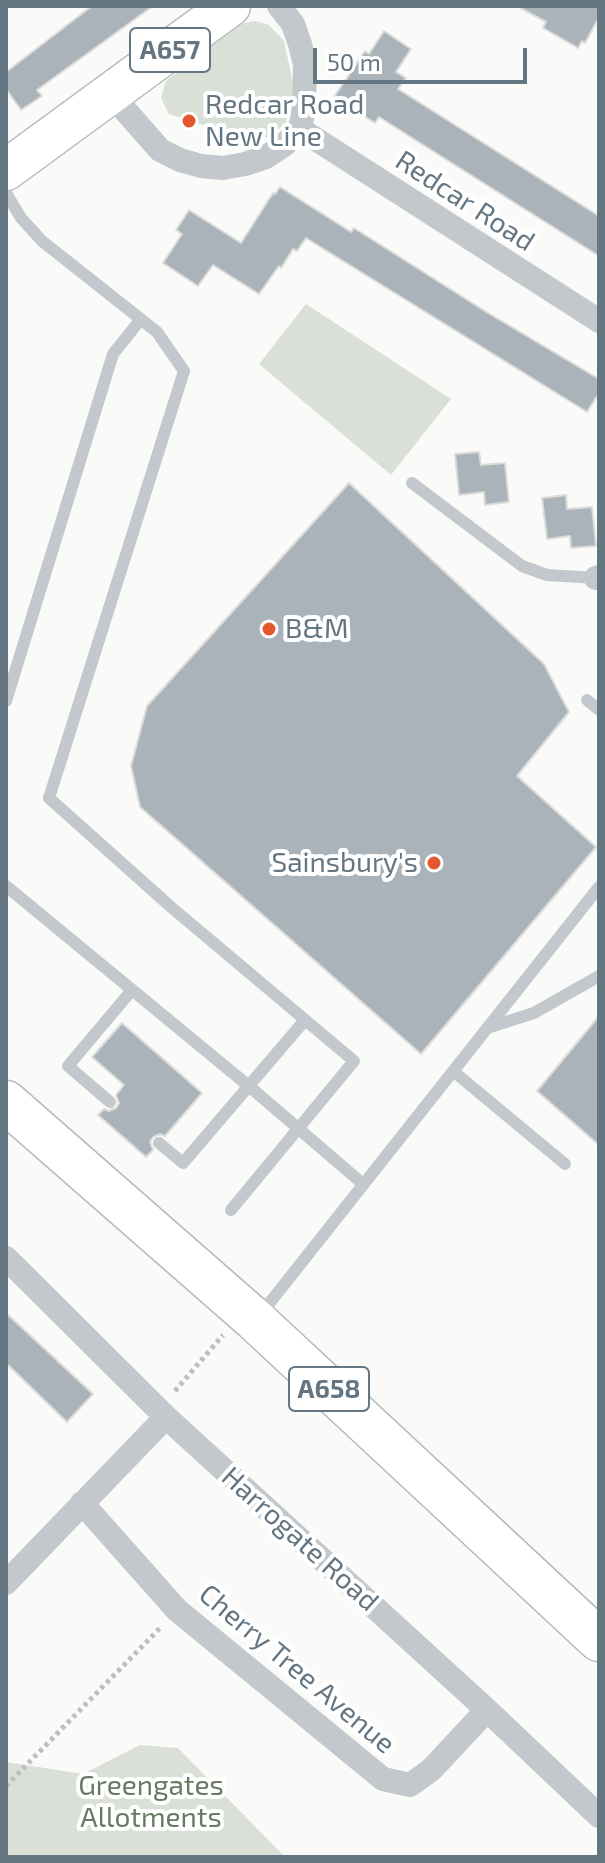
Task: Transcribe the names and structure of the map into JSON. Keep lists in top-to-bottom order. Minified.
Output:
{"streets":{"highway":["A658"],"main road":["A657"],"street":["Redcar Road","Harrogate Road","Cherry Tree Avenue"]},"crossings":[["Harrogate Road","Cherry Tree Avenue"]],"parks":["Greengates Allotments"],"places":["Redcar Road New Line","B&M","Sainsbury's"],"scale_bar":"50 m"}
